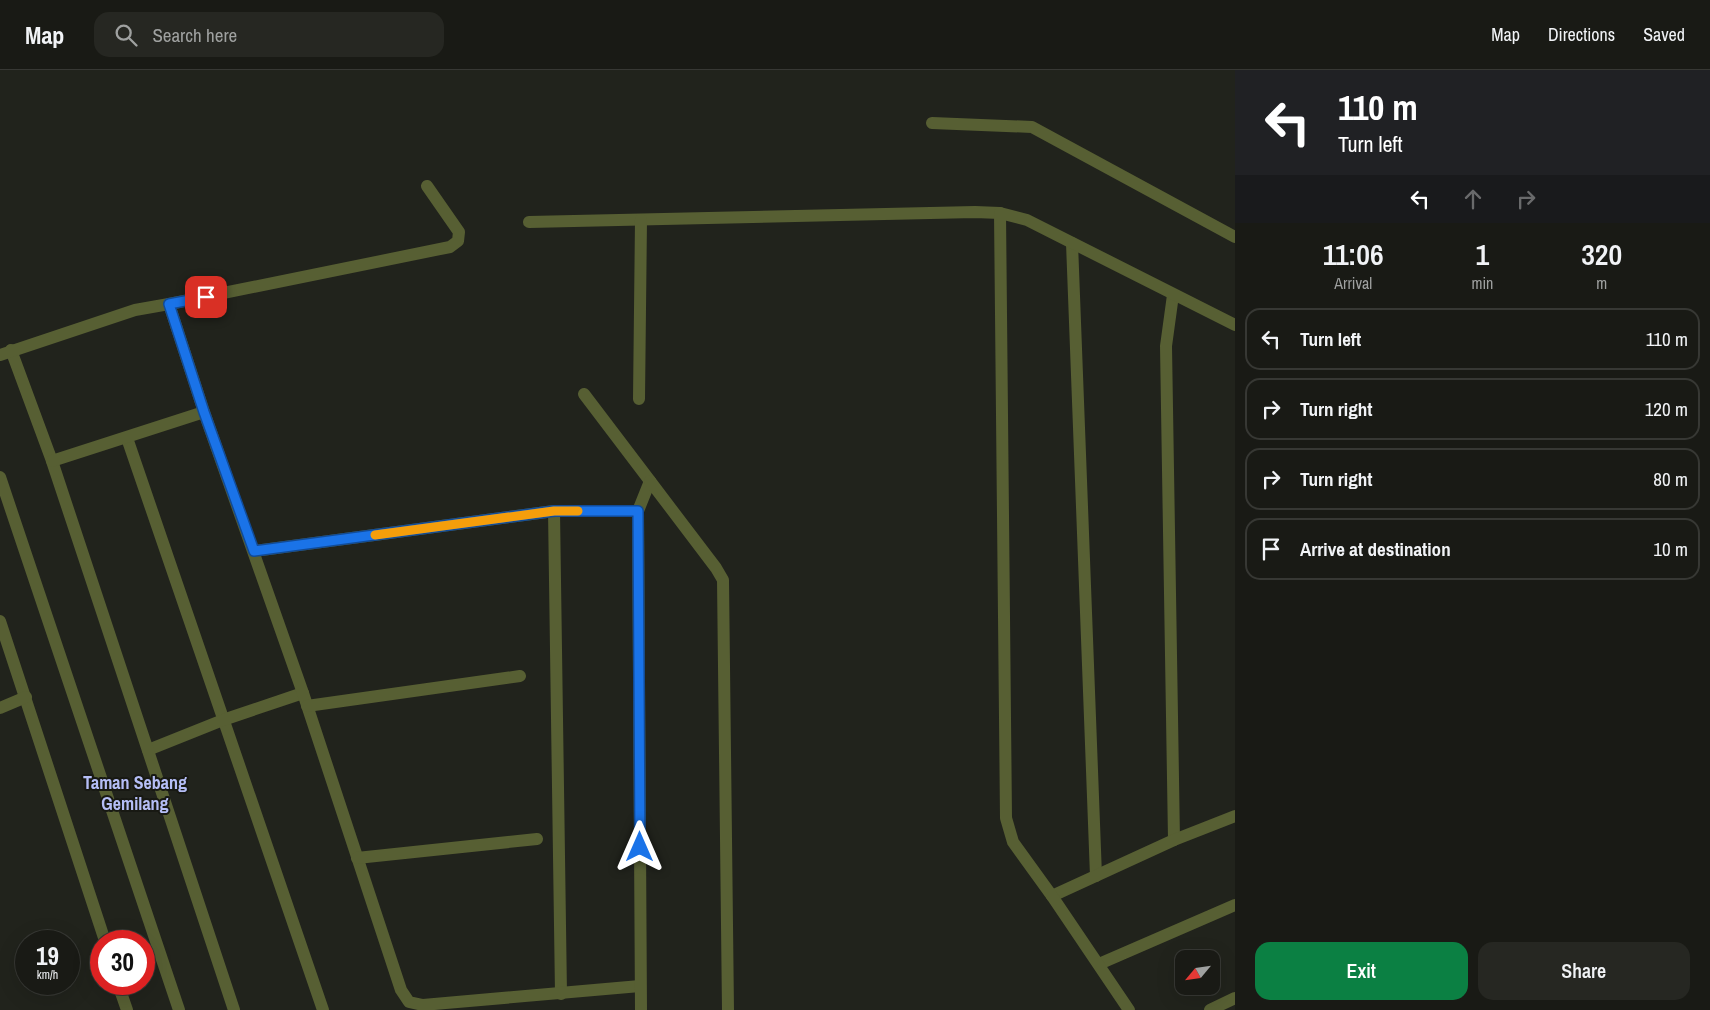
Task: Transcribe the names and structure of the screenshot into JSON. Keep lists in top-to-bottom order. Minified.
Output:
{"districts":["Taman Sebang Gemilang"],"north":"bottom left","page":{"header":"Map","search":"Search here","nav":["Map","Directions","Saved"],"turn":["110 m","Turn left"],"eta":["11:06","Arrival","1","min","320","m"],"list":[{"name":"Turn left","value":"110 m"},{"name":"Turn right","value":"120 m"},{"name":"Turn right","value":"80 m"},{"name":"Arrive at destination","value":"10 m"}],"speed":"19 km/h","limit":"30","buttons":["Exit","Share"]}}
